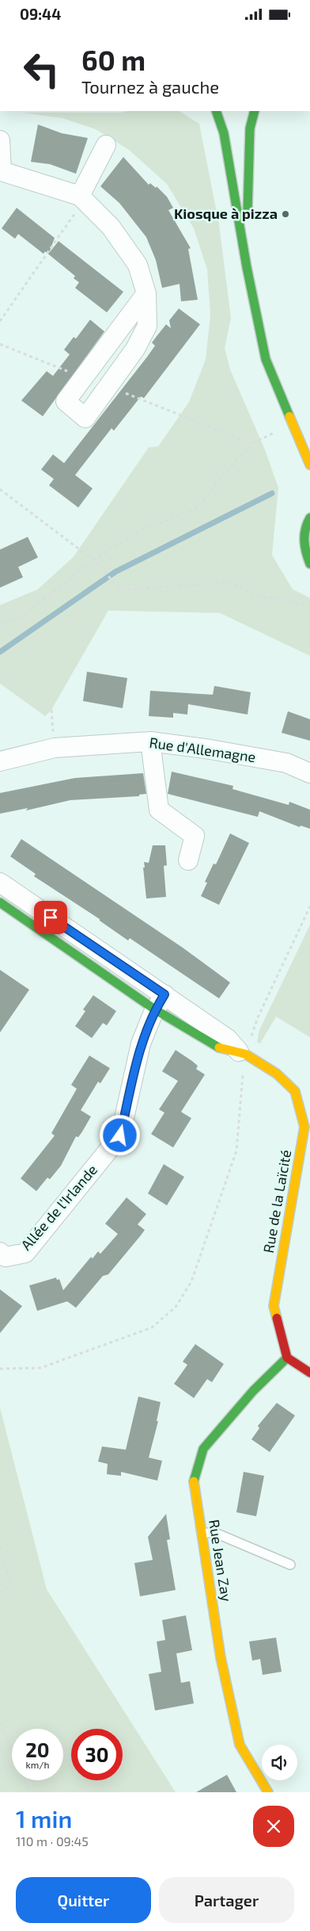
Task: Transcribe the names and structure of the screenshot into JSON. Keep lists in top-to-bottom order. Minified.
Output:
{"streets":{"street":["Rue d'Allemagne","Rue de la Laïcité","Allée de l'Irlande","Rue Jean Zay"]},"crossings":[["Rue de la Laïcité","Rue Jean Zay"]],"places":["Kiosque à pizza"],"page":{"status":"09:44","turn":["60 m","Tournez à gauche"],"speed":"20 km/h","limit":"30","heading":["1 min","110 m · 09:45"],"buttons":["Quitter","Partager"]}}
